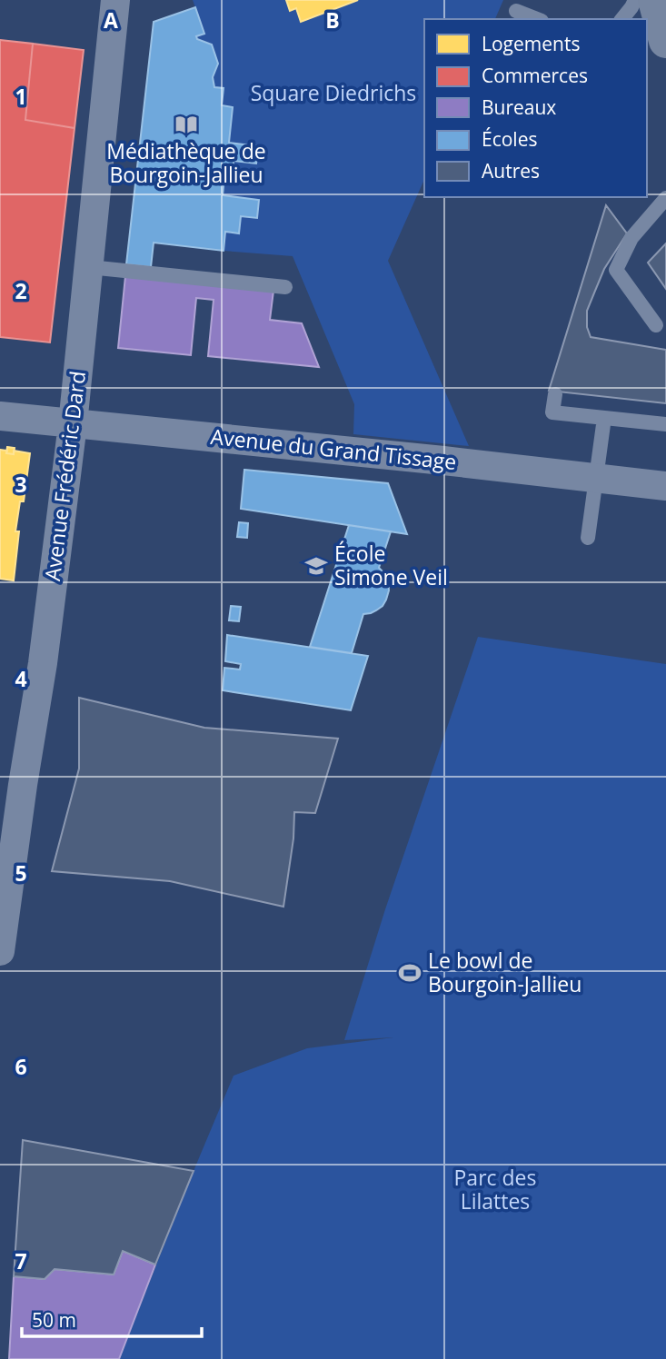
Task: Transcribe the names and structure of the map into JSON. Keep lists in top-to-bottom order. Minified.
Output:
{"streets":{"street":["Avenue du Grand Tissage","Avenue Frédéric Dard"]},"crossings":[["Avenue du Grand Tissage","Avenue Frédéric Dard"]],"parks":["Square Diedrichs","Parc des Lilattes"],"places":{"library":["Médiathèque de Bourgoin-Jallieu"],"school or university":["École Simone Veil"],"sports":["Le bowl de Bourgoin-Jallieu"]},"legend":["Logements","Commerces","Bureaux","Écoles","Autres"],"scale_bar":"50 m","grid":{"columns":["A","B"],"rows":["1","2","3","4","5","6","7"]}}
